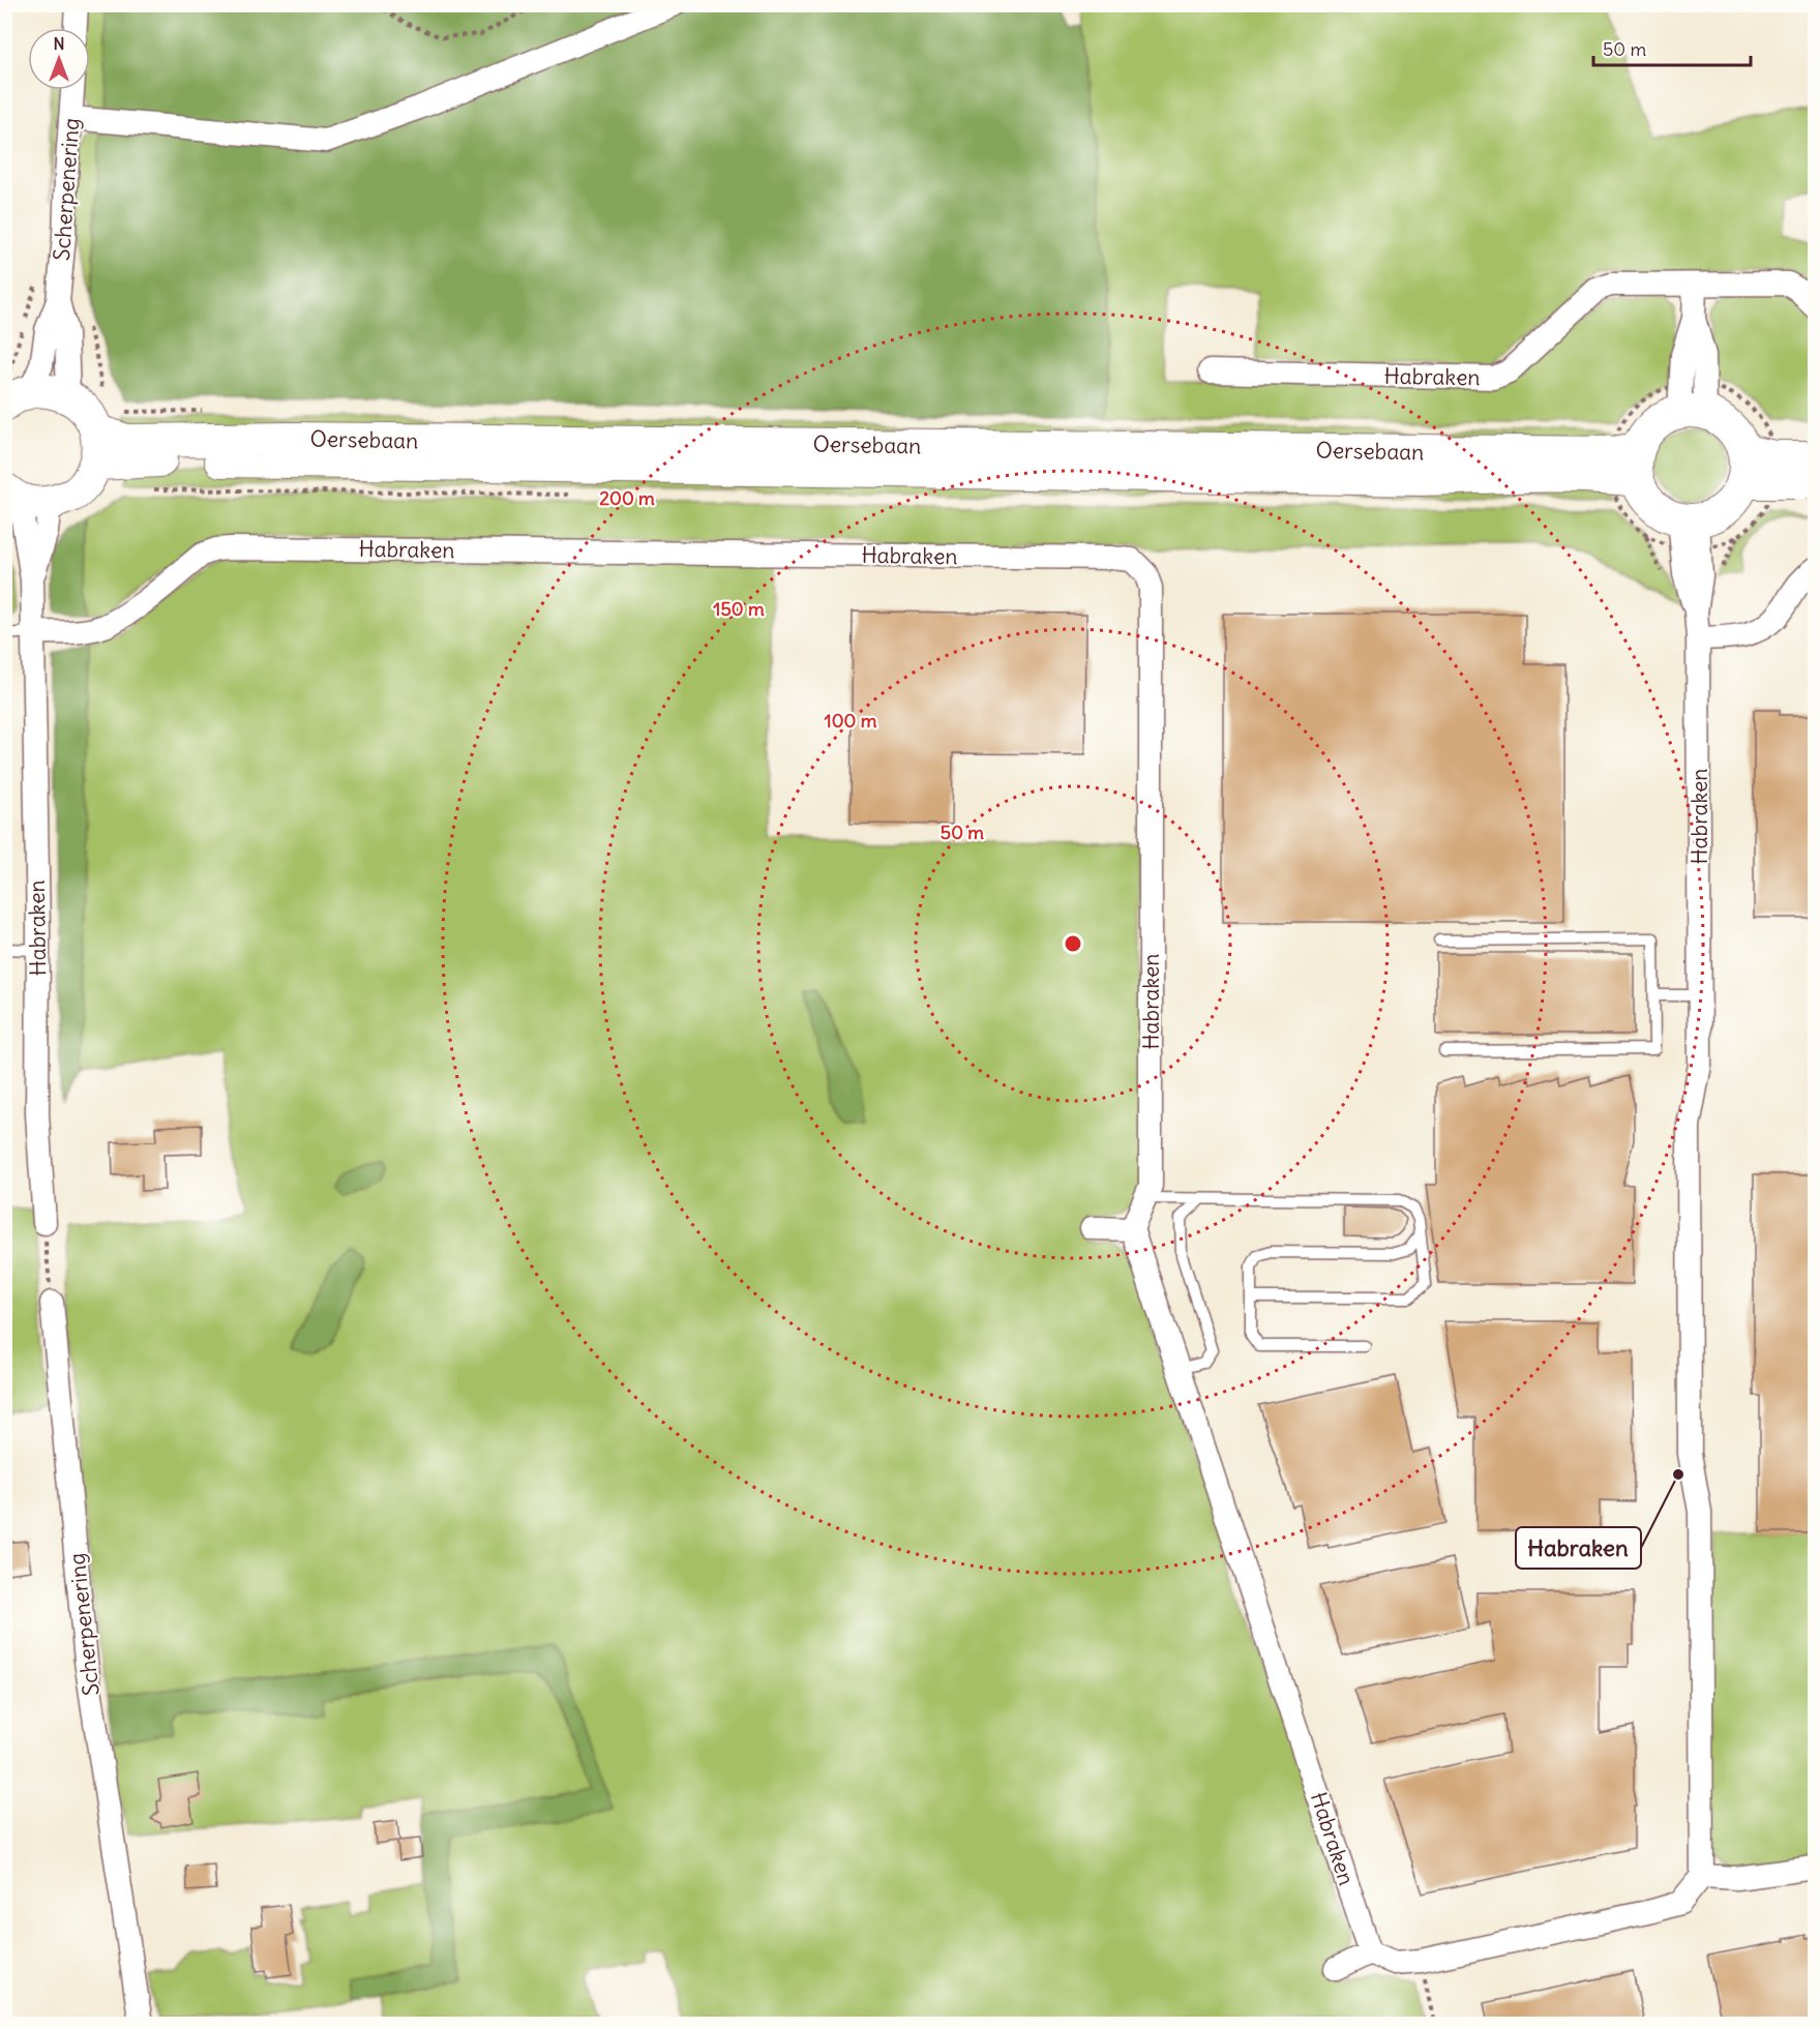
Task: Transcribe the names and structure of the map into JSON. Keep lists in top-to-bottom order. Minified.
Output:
{"streets":{"main road":["Oersebaan"],"street":["Scherpenering","Habraken"]},"crossings":[["Habraken","Oersebaan"]],"places":["Habraken"],"scale_bar":"50 m","north":"top","rings":["200 m","150 m","100 m","50 m"]}
